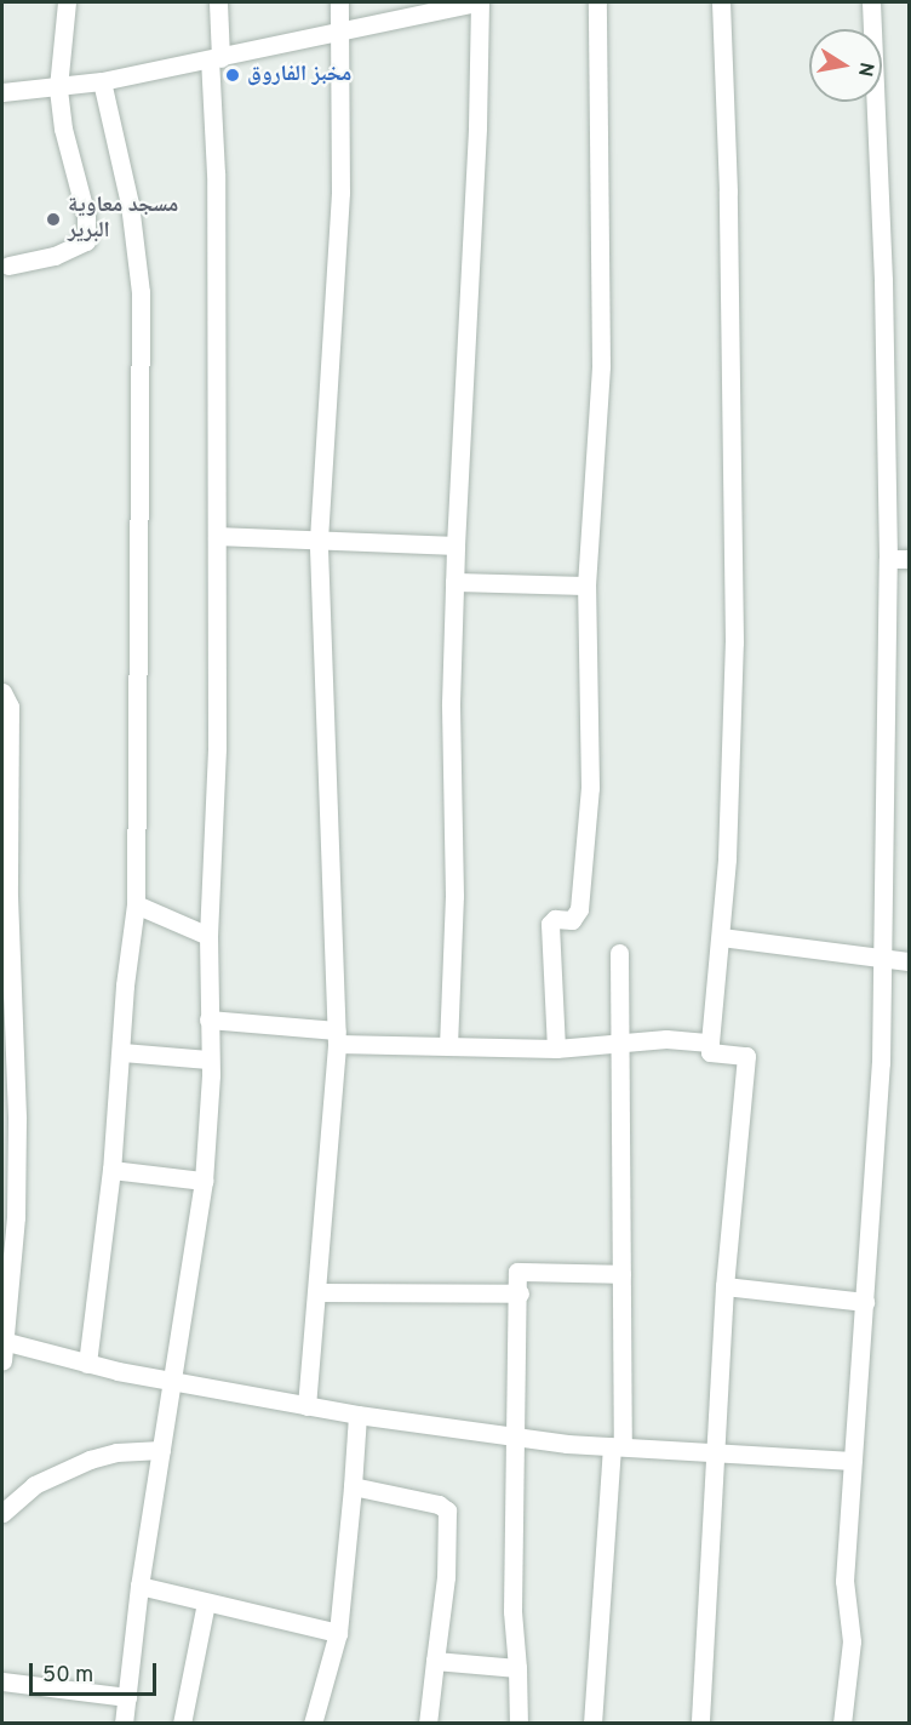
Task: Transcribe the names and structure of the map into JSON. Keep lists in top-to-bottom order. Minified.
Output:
{"places":["مخبز الفاروق","مسجد معاوية البرير"],"scale_bar":"50 m","north":"right"}
